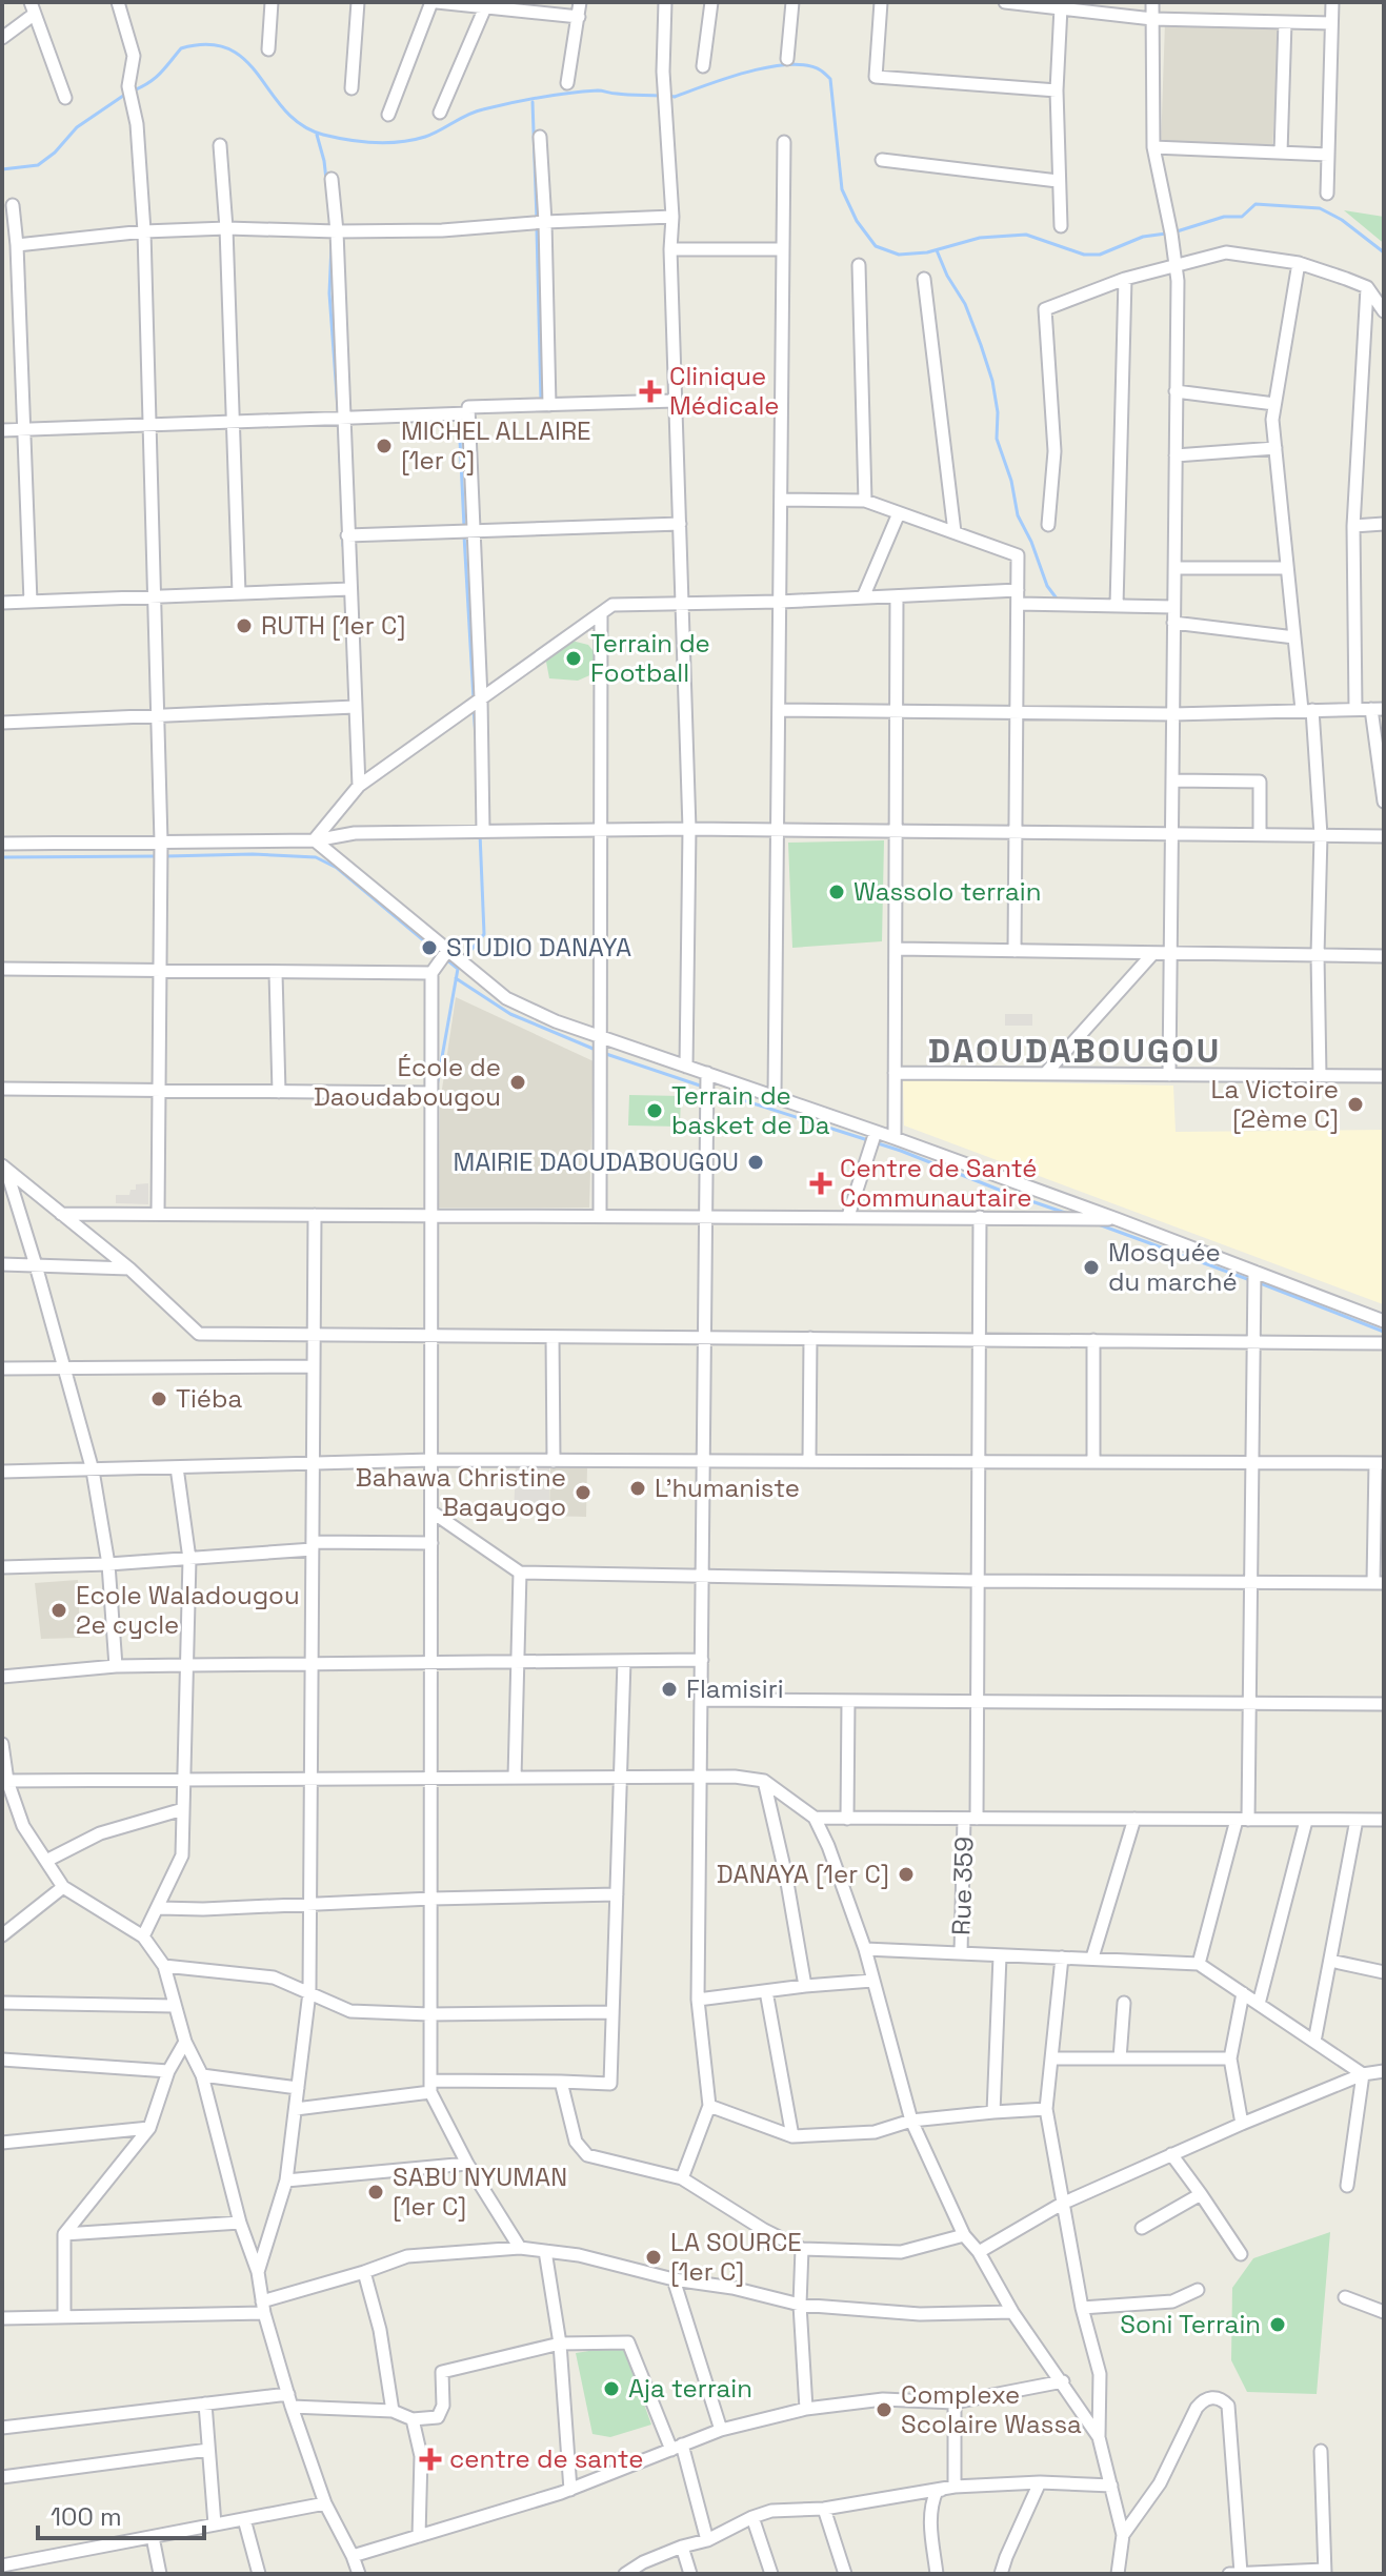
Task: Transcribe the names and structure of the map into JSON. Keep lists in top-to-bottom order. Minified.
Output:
{"streets":{"street":["Rue 359"]},"districts":["DAOUDABOUGOU"],"places":{"health":["Clinique Médicale","Centre de Santé Communautaire","centre de sante"],"other":["MICHEL ALLAIRE [1er C]","RUTH [1er C]","Terrain de Football","Wassolo terrain","STUDIO DANAYA","École de Daoudabougou","La Victoire [2ème C]","Terrain de basket de Da","MAIRIE DAOUDABOUGOU","Mosquée du marché","Tiéba","L'humaniste","Bahawa Christine Bagayogo","Ecole Waladougou 2e cycle","Flamisiri","DANAYA [1er C]","SABU NYUMAN [1er C]","LA SOURCE [1er C]","Soni Terrain","Aja terrain","Complexe Scolaire Wassa"]},"scale_bar":"100 m"}
